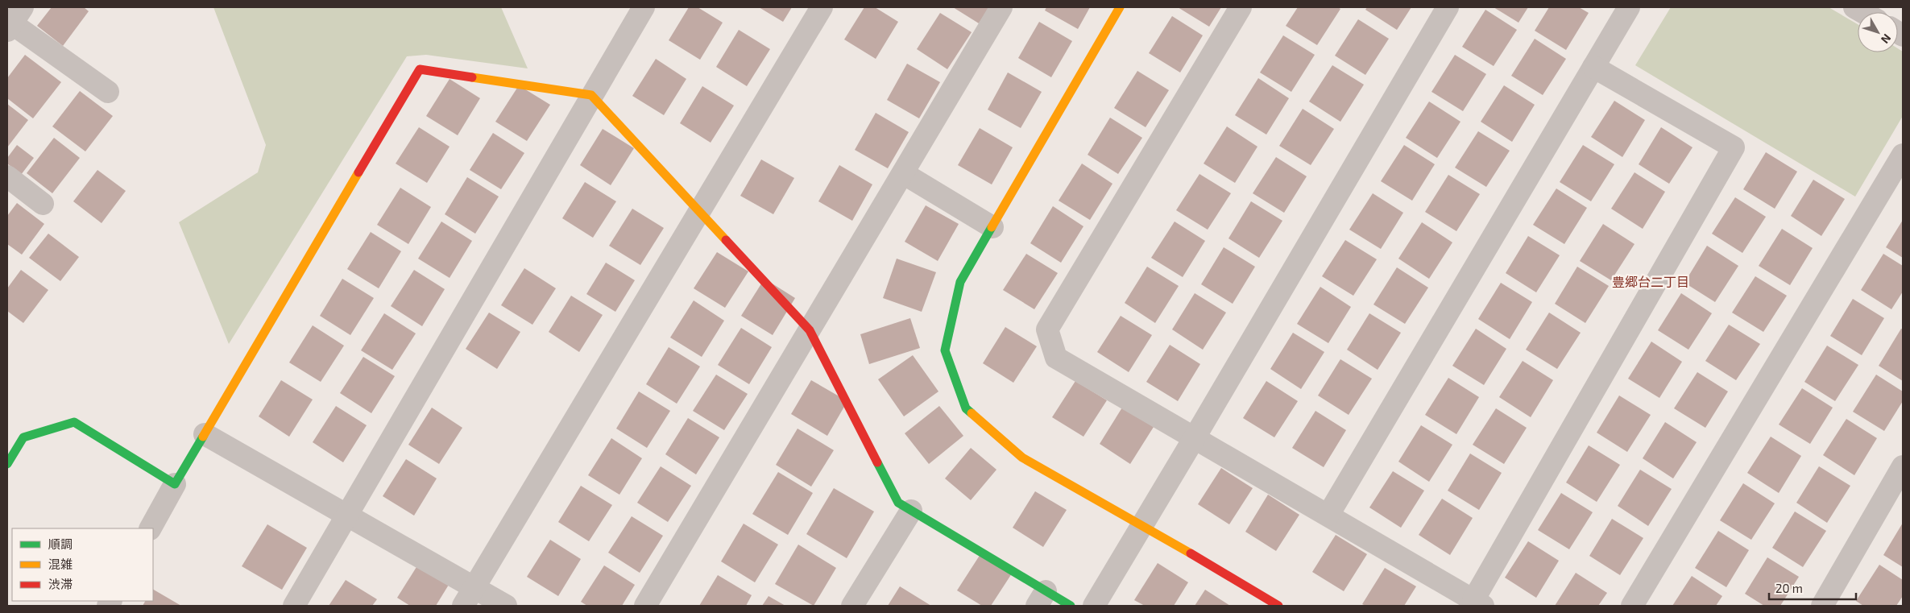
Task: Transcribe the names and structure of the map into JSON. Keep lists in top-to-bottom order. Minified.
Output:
{"districts":["豊郷台二丁目"],"legend":["順調","混雑","渋滞"],"scale_bar":"20 m","north":"bottom right"}
